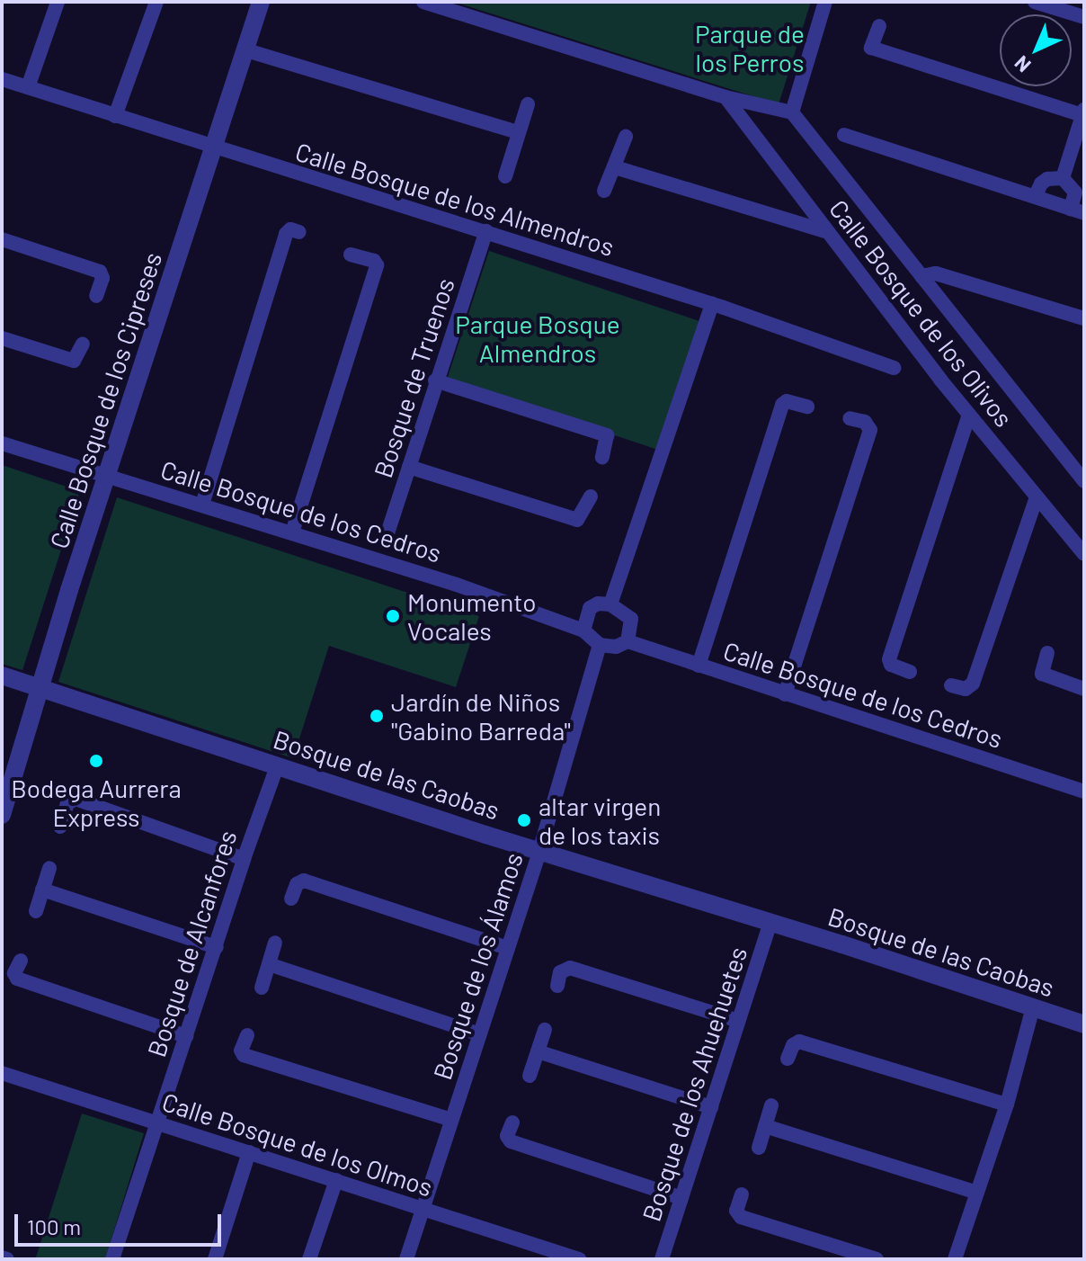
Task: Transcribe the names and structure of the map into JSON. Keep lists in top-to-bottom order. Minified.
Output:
{"streets":{"street":["Calle Bosque de los Almendros","Calle Bosque de los Olivos","Bosque de Truenos","Calle Bosque de los Cipreses","Calle Bosque de los Cedros","Bosque de las Caobas","Bosque de Alcanfores","Bosque de los Álamos","Bosque de los Ahuehuetes","Calle Bosque de los Olmos"]},"crossings":[["Calle Bosque de los Almendros","Bosque de Truenos"],["Calle Bosque de los Almendros","Calle Bosque de los Cipreses"],["Calle Bosque de los Cipreses","Calle Bosque de los Cedros"],["Calle Bosque de los Cipreses","Bosque de las Caobas"],["Calle Bosque de los Cedros","Bosque de los Álamos"],["Bosque de las Caobas","Bosque de Alcanfores"],["Bosque de las Caobas","Bosque de los Álamos"],["Bosque de las Caobas","Bosque de los Ahuehuetes"],["Bosque de Alcanfores","Calle Bosque de los Olmos"],["Bosque de los Álamos","Calle Bosque de los Olmos"]],"parks":["Parque de los Perros","Parque Bosque Almendros"],"places":["Monumento Vocales","Jardín de Niños \"Gabino Barreda\"","Bodega Aurrera Express","altar virgen de los taxis"],"scale_bar":"100 m","north":"bottom left"}
